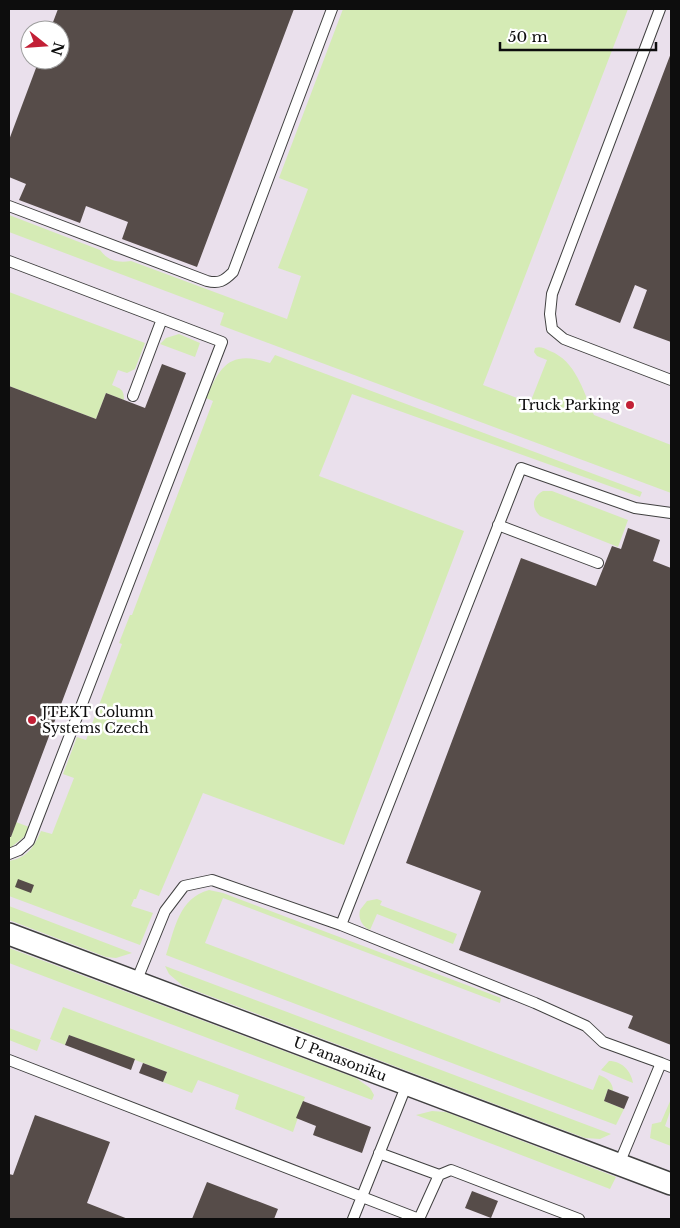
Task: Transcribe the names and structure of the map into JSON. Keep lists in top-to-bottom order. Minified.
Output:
{"streets":{"street":["U Panasoniku"]},"places":["Truck Parking","JTEKT Column Systems Czech"],"scale_bar":"50 m","north":"right"}
